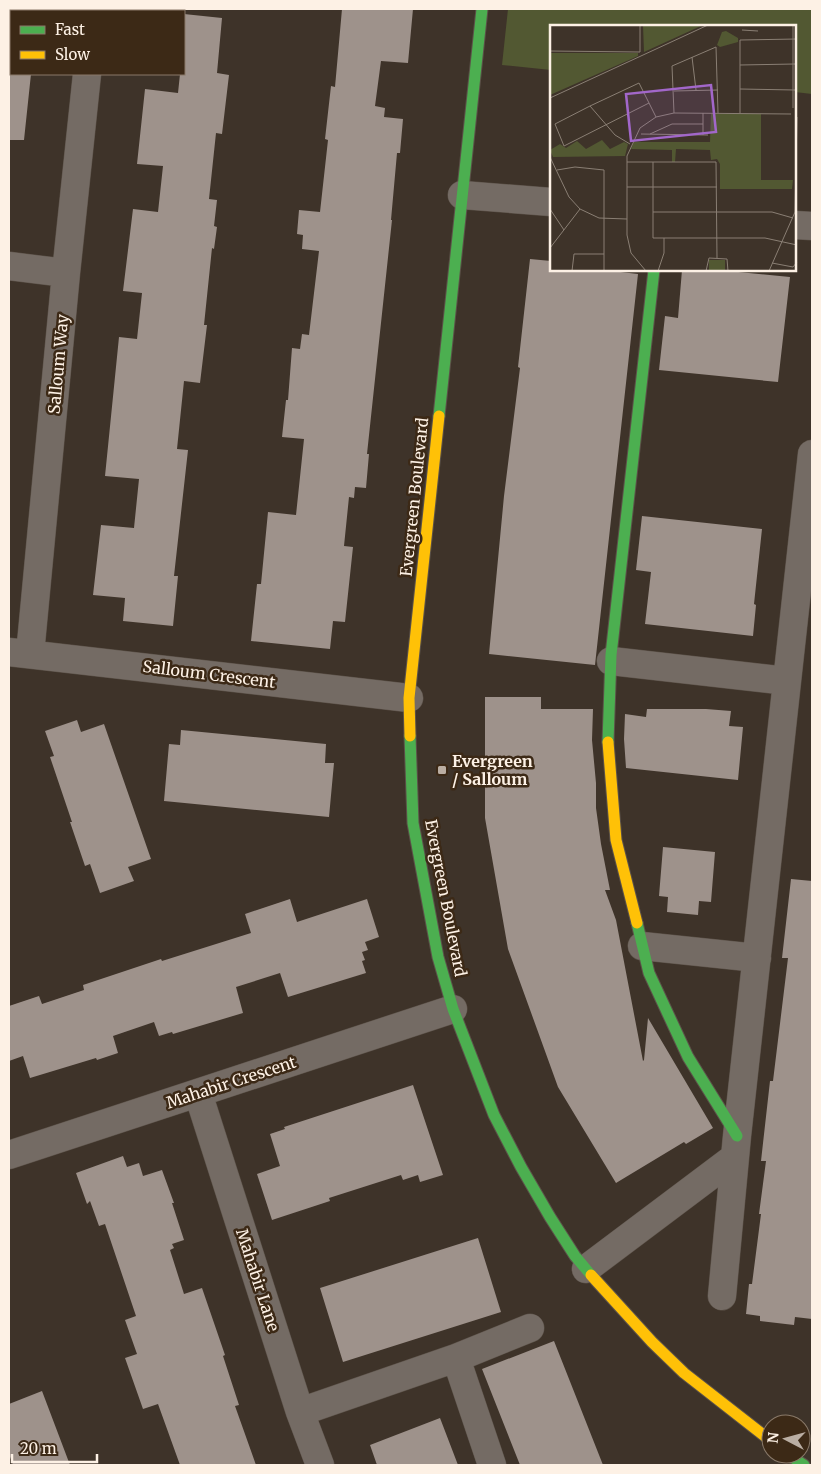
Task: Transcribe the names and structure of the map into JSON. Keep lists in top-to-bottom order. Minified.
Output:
{"streets":{"street":["Salloum Way","Evergreen Boulevard","Salloum Crescent","Mahabir Crescent","Mahabir Lane"]},"crossings":[["Salloum Way","Salloum Crescent"],["Evergreen Boulevard","Salloum Crescent"],["Evergreen Boulevard","Mahabir Crescent"],["Mahabir Crescent","Mahabir Lane"]],"places":{"transit":["Evergreen / Salloum"]},"legend":["Fast","Slow"],"scale_bar":"20 m","north":"left"}
